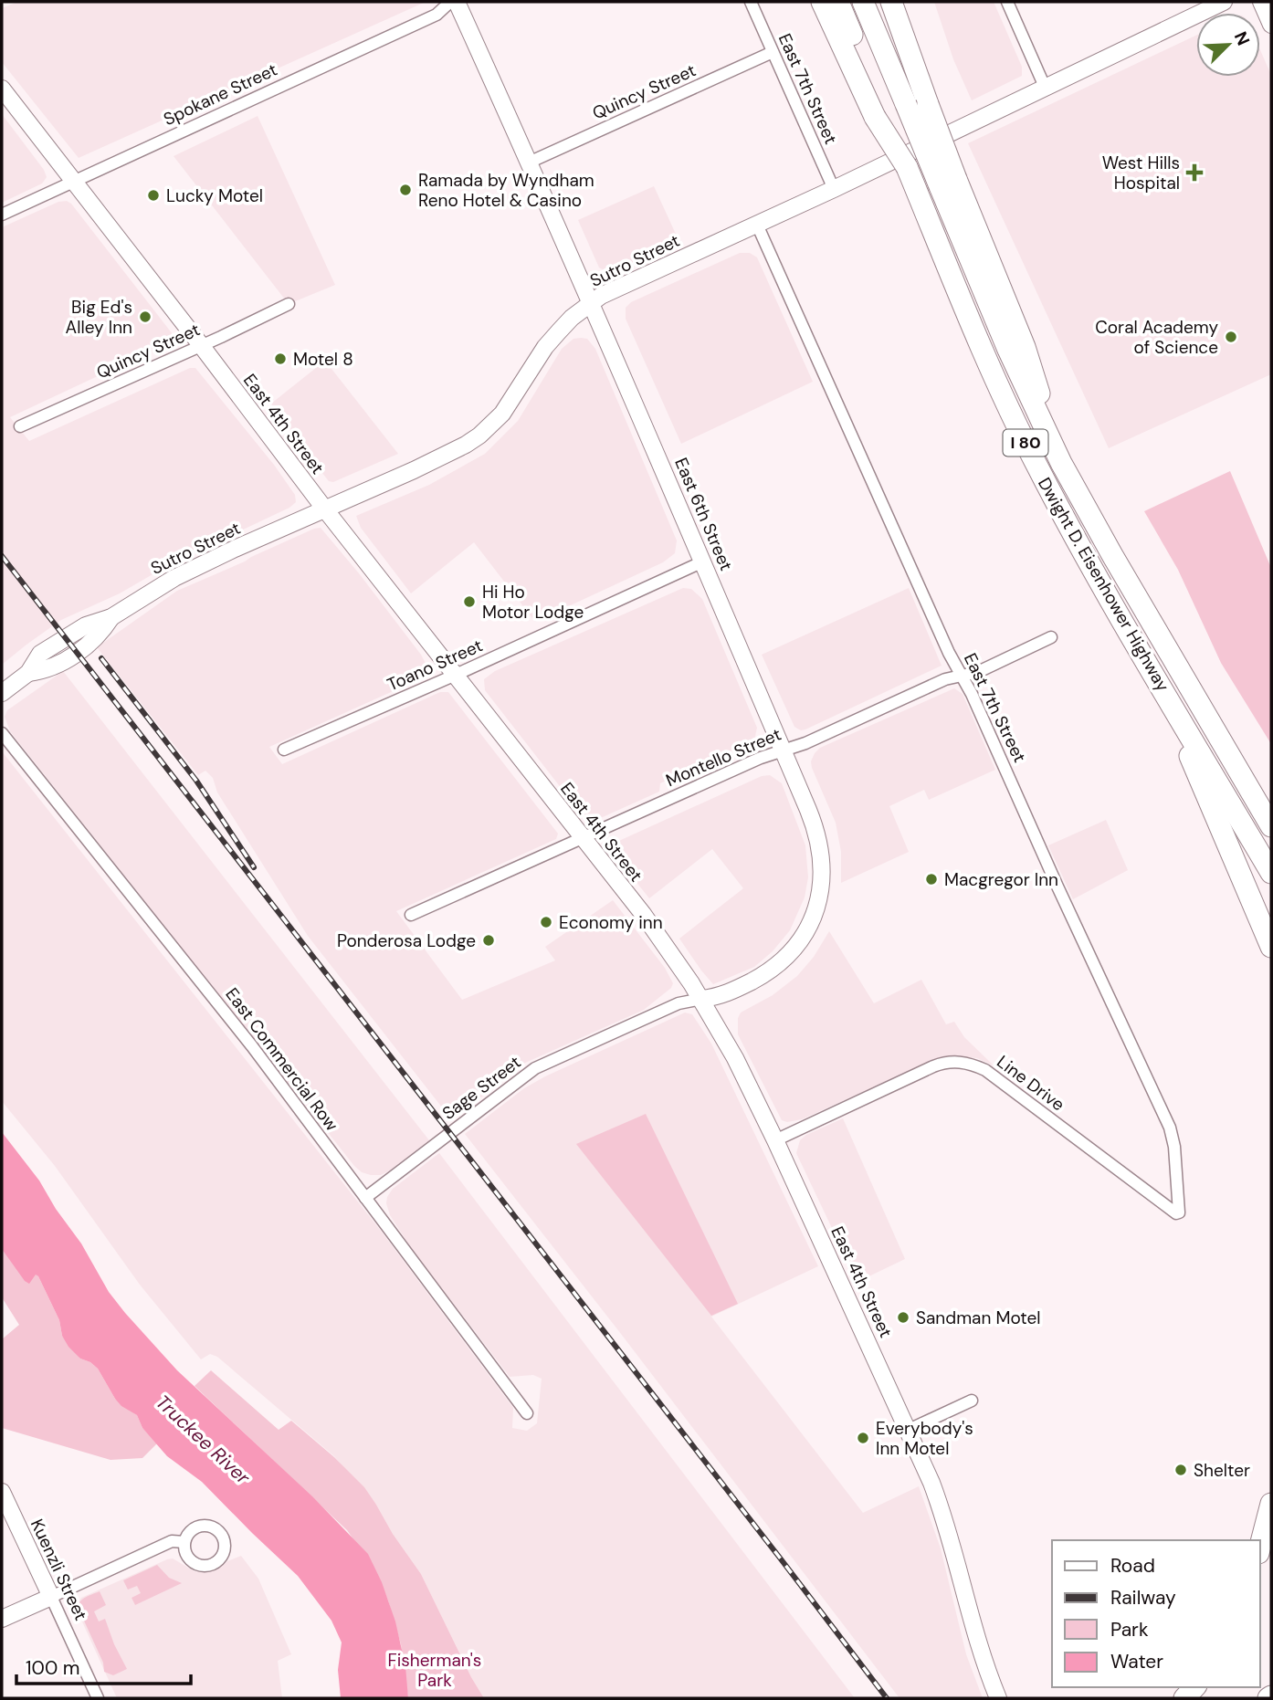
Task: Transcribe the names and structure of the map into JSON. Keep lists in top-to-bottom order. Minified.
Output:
{"streets":{"highway":["I 80","Dwight D. Eisenhower Highway"],"main road":["Sutro Street","East 4th Street","East 6th Street","Kuenzli Street"],"street":["East 7th Street","Quincy Street","Spokane Street","Toano Street","Montello Street","East Commercial Row","Line Drive","Sage Street"]},"crossings":[["East 7th Street","Quincy Street"],["East 7th Street","Sutro Street"],["East 7th Street","Montello Street"],["East 7th Street","Line Drive"],["Quincy Street","East 4th Street"],["Quincy Street","East 6th Street"],["Spokane Street","East 4th Street"],["Sutro Street","East 4th Street"],["Sutro Street","East 6th Street"],["East 4th Street","East 6th Street"],["East 4th Street","Toano Street"],["East 4th Street","Montello Street"],["East 4th Street","Line Drive"],["East 4th Street","Sage Street"],["East 6th Street","Toano Street"],["East 6th Street","Montello Street"],["East 6th Street","Sage Street"],["East Commercial Row","Sage Street"]],"water":["Truckee River"],"parks":["Fisherman's Park"],"places":{"health":["West Hills Hospital"],"other":["Ramada by Wyndham Reno Hotel & Casino","Lucky Motel","Big Ed's Alley Inn","Coral Academy of Science","Motel 8","Hi Ho Motor Lodge","Macgregor Inn","Economy inn","Ponderosa Lodge","Sandman Motel","Everybody's Inn Motel","Shelter"]},"legend":["Road","Railway","Park","Water"],"scale_bar":"100 m","north":"top right"}
